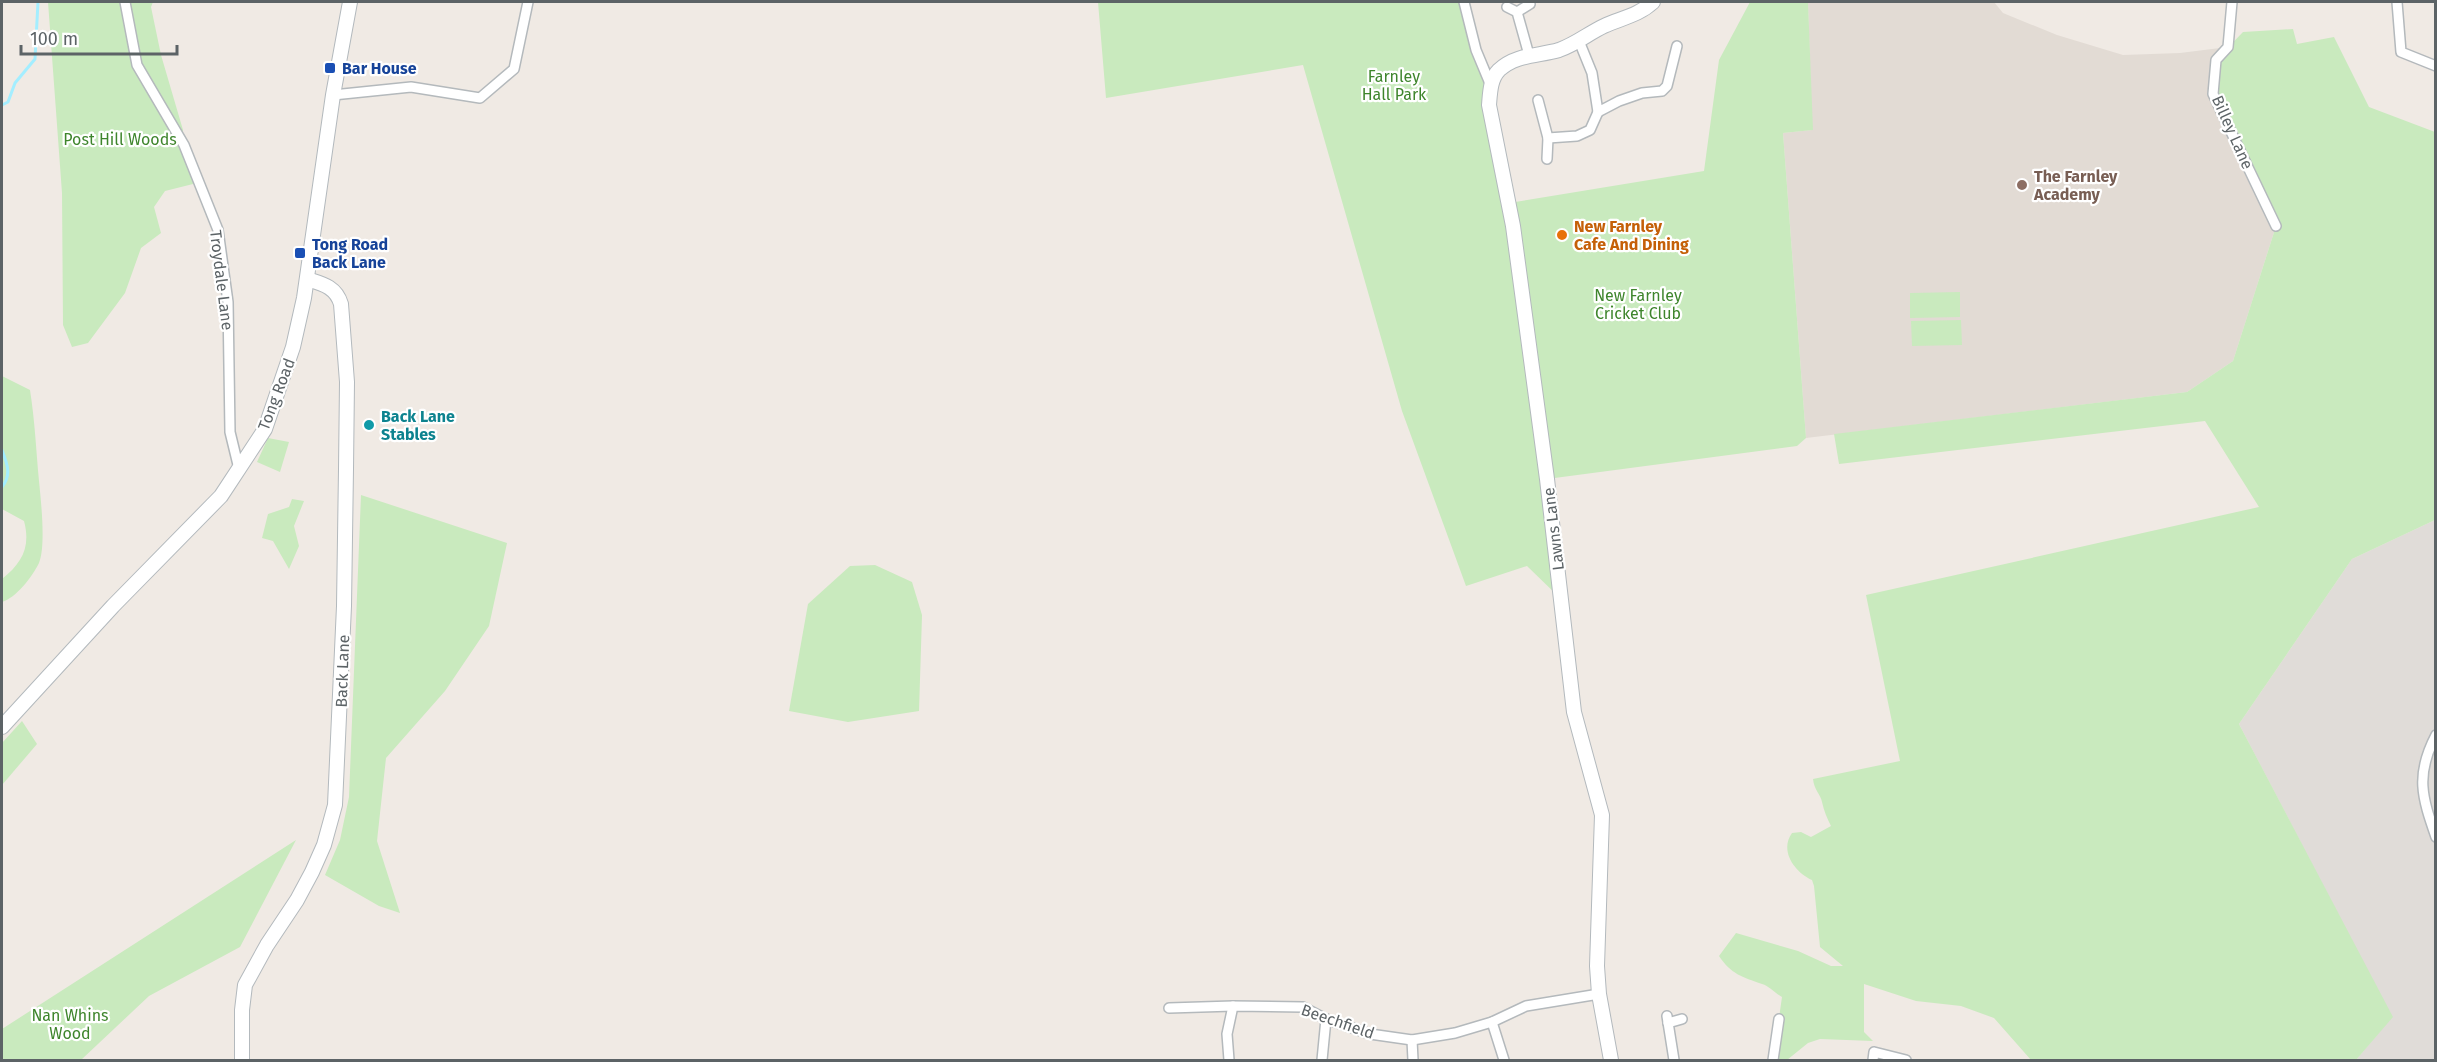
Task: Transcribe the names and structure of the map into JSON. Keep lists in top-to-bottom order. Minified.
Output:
{"streets":{"street":["Billey Lane","Troydale Lane","Tong Road","Lawns Lane","Back Lane","Beechfield"]},"crossings":[["Troydale Lane","Tong Road"],["Tong Road","Back Lane"],["Lawns Lane","Beechfield"]],"parks":["Farnley Hall Park","Post Hill Woods","New Farnley Cricket Club","Nan Whins Wood"],"places":{"transit":["Bar House","Tong Road Back Lane"],"other":["The Farnley Academy","New Farnley Cafe And Dining","Back Lane Stables"]},"scale_bar":"100 m"}
